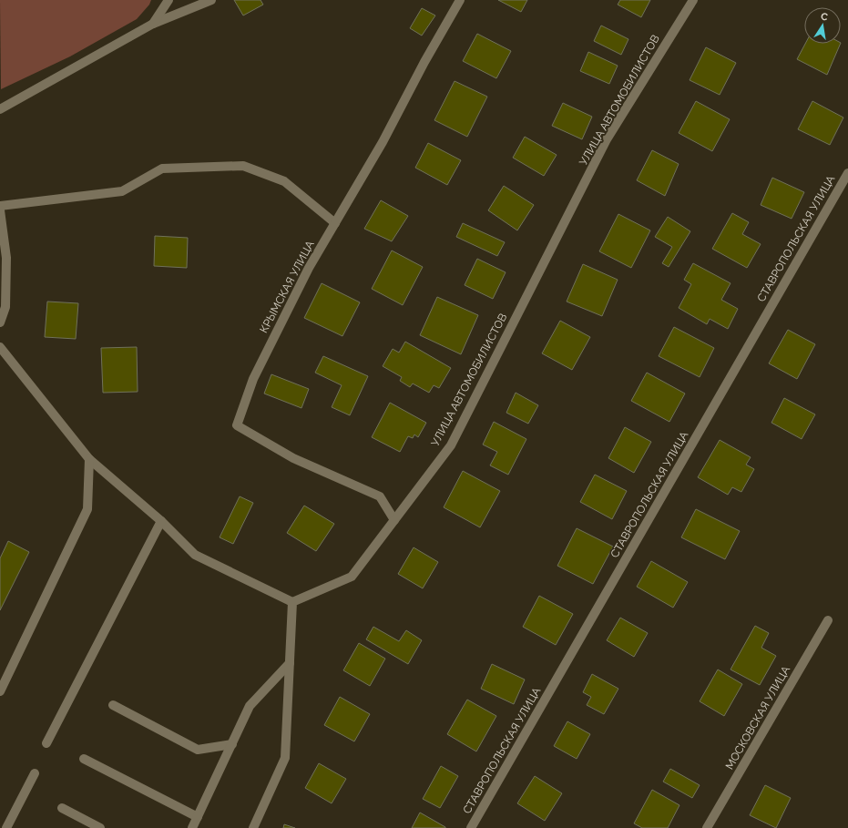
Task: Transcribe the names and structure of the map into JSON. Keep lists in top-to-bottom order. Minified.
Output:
{"streets":{"street":["УЛИЦА АВТОМОБИЛИСТОВ","СТАВРОПОЛЬСКАЯ УЛИЦА","КРЫМСКАЯ УЛИЦА","МОСКОВСКАЯ УЛИЦА"]},"crossings":[["УЛИЦА АВТОМОБИЛИСТОВ","КРЫМСКАЯ УЛИЦА"]],"north":"top"}
